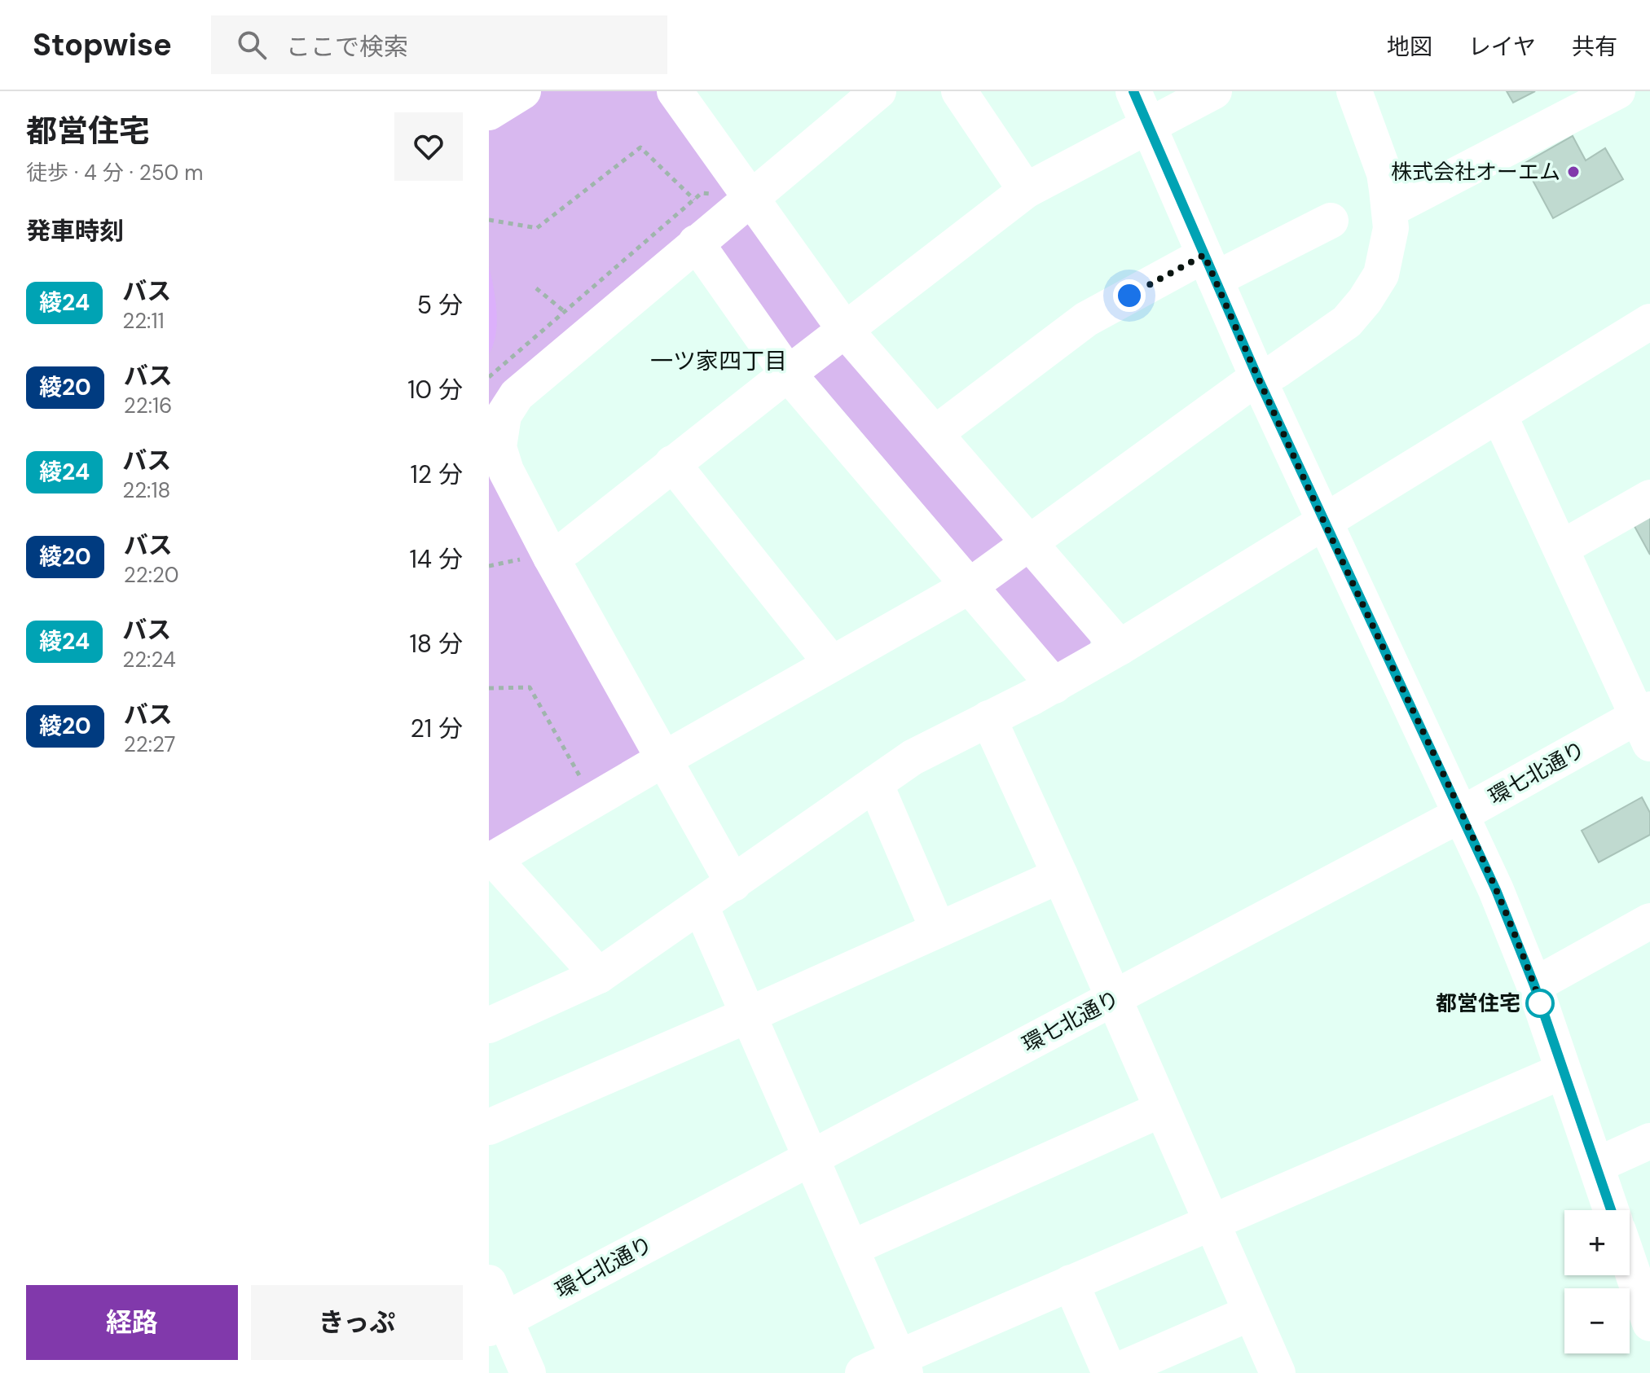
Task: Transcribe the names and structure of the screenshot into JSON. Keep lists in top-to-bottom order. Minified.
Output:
{"streets":{"street":["環七北通り"]},"districts":["一ツ家四丁目"],"places":["株式会社オーエム","都営住宅"],"lines":["bus line 綾24"],"page":{"header":"Stopwise","search":"ここで検索","nav":["地図","レイヤ","共有"],"heading":[["都営住宅","徒歩 · 4 分 · 250 m"],"発車時刻"],"list":[{"mark":"綾24","name":"バス","note":"22:11","value":"5 分"},{"mark":"綾20","name":"バス","note":"22:16","value":"10 分"},{"mark":"綾24","name":"バス","note":"22:18","value":"12 分"},{"mark":"綾20","name":"バス","note":"22:20","value":"14 分"},{"mark":"綾24","name":"バス","note":"22:24","value":"18 分"},{"mark":"綾20","name":"バス","note":"22:27","value":"21 分"}],"map_buttons":["+","−"],"buttons":["経路","きっぷ"]}}
